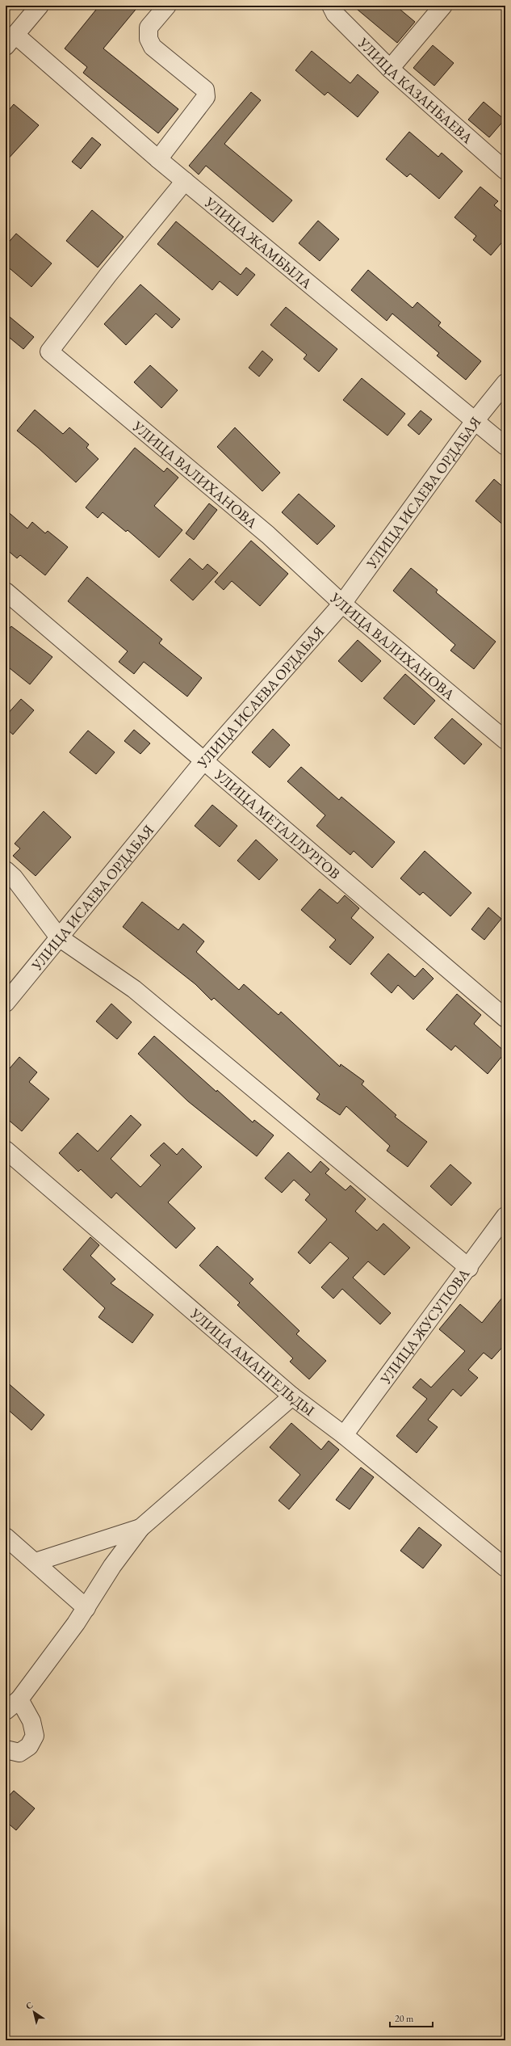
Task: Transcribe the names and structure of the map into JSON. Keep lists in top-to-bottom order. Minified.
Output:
{"streets":{"street":["УЛИЦА КАЗАНБАЕВА","УЛИЦА ЖАМБЫЛА","УЛИЦА ВАЛИХАНОВА","УЛИЦА ИСАЕВА ОРДАБАЯ","УЛИЦА МЕТАЛЛУРГОВ","УЛИЦА ЖУСУПОВА","УЛИЦА АМАНГЕЛЬДЫ"]},"crossings":[["УЛИЦА ЖАМБЫЛА","УЛИЦА ВАЛИХАНОВА"],["УЛИЦА ЖАМБЫЛА","УЛИЦА ИСАЕВА ОРДАБАЯ"],["УЛИЦА ВАЛИХАНОВА","УЛИЦА ИСАЕВА ОРДАБАЯ"],["УЛИЦА ИСАЕВА ОРДАБАЯ","УЛИЦА МЕТАЛЛУРГОВ"],["УЛИЦА ЖУСУПОВА","УЛИЦА АМАНГЕЛЬДЫ"]],"scale_bar":"20 m","north":"top left"}
